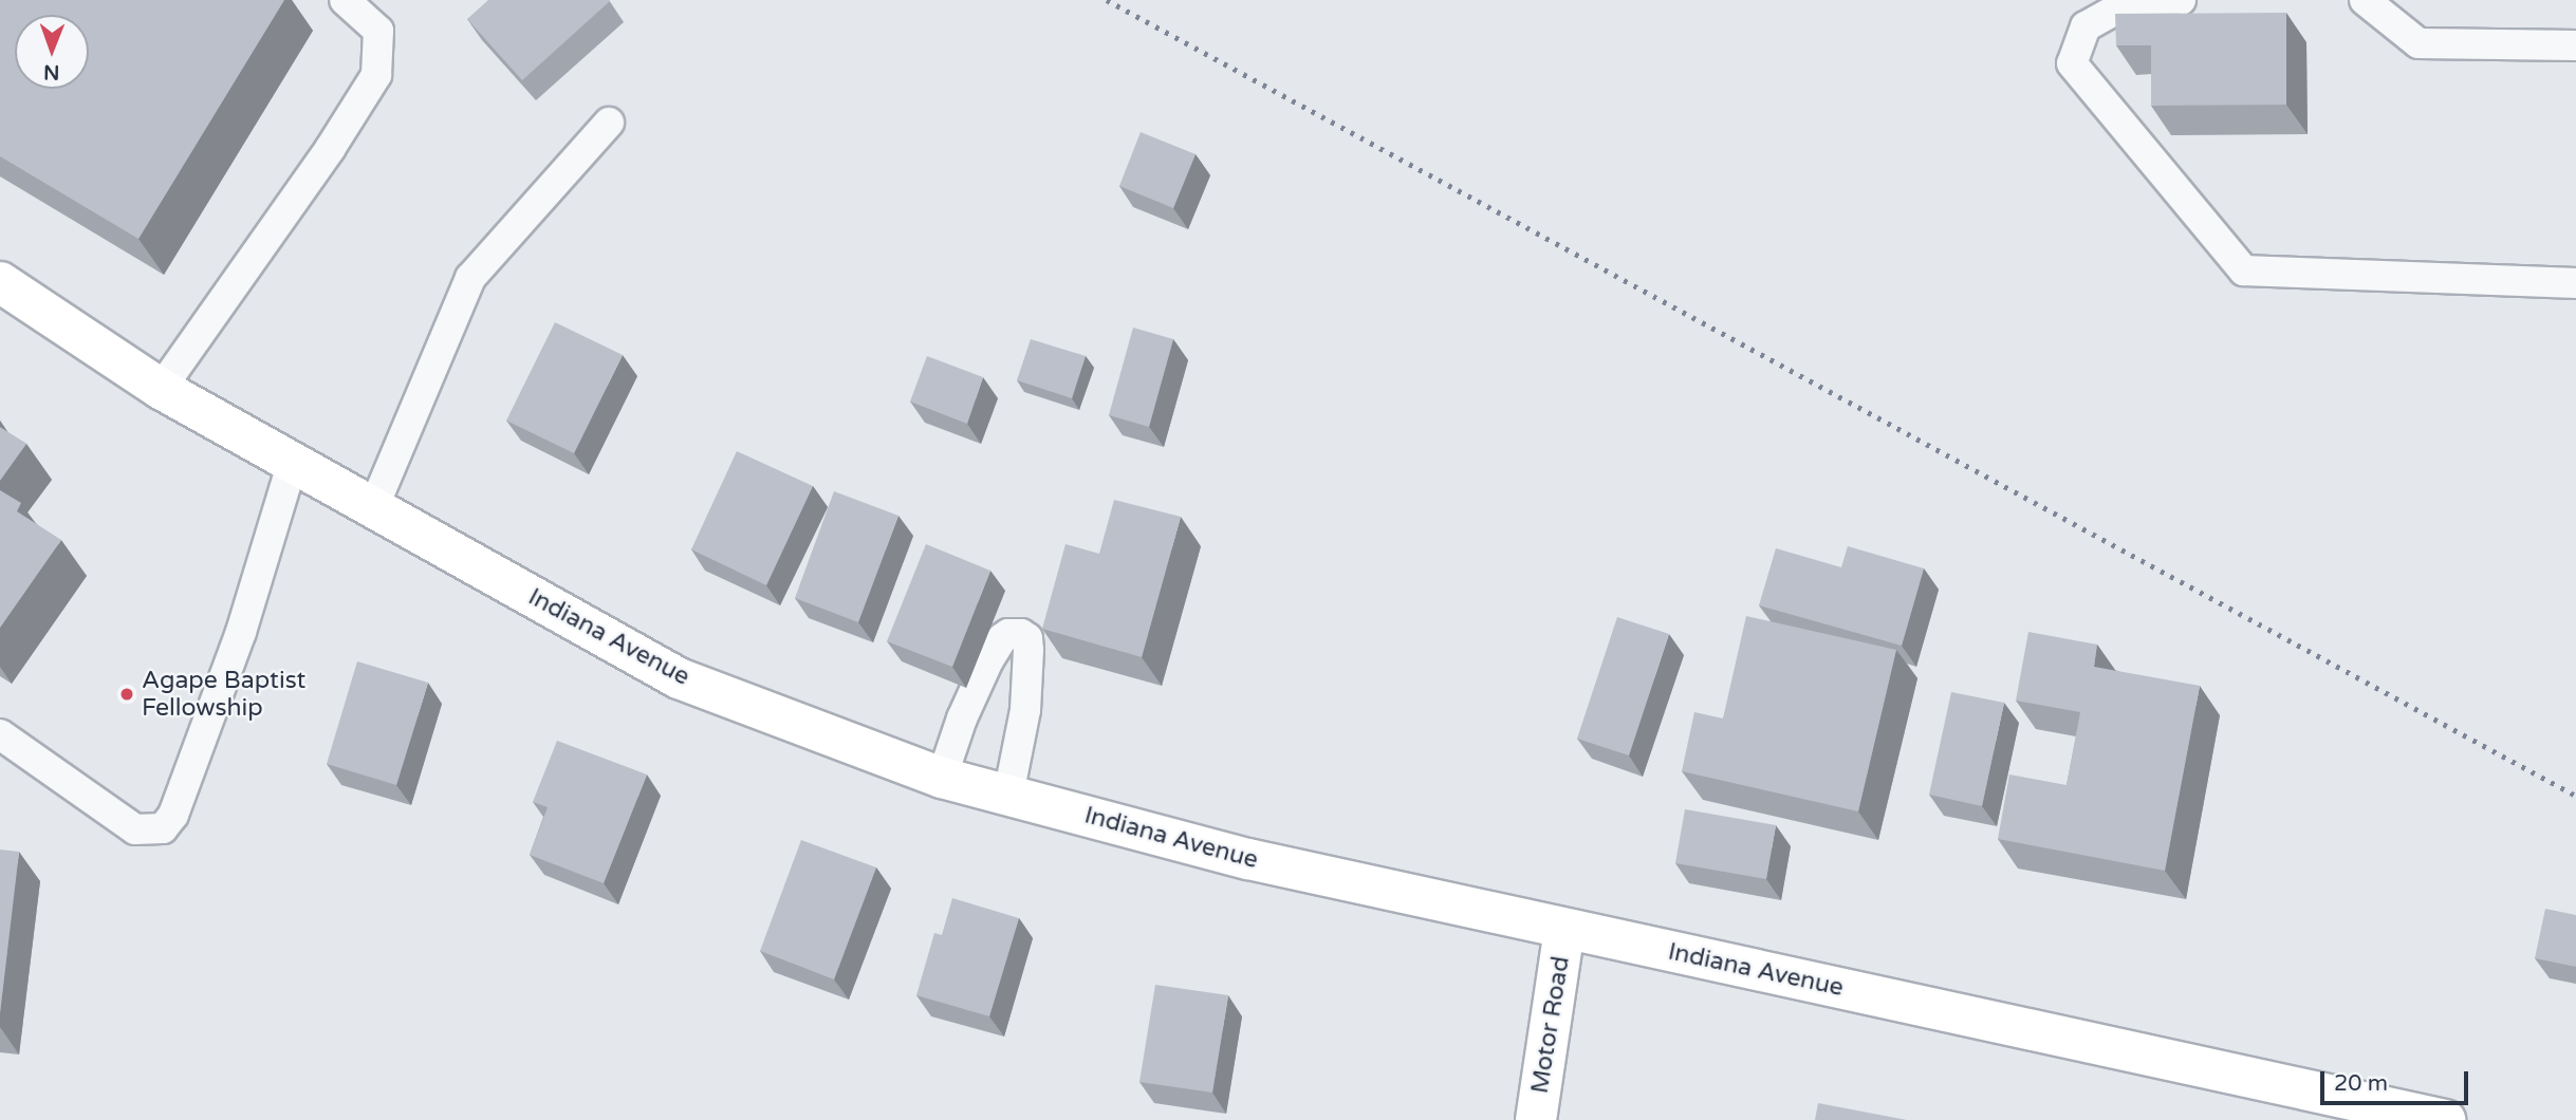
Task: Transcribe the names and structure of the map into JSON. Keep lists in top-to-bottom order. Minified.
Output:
{"streets":{"main road":["Indiana Avenue","Motor Road"]},"crossings":[["Indiana Avenue","Motor Road"]],"places":["Agape Baptist Fellowship"],"scale_bar":"20 m","north":"bottom"}
